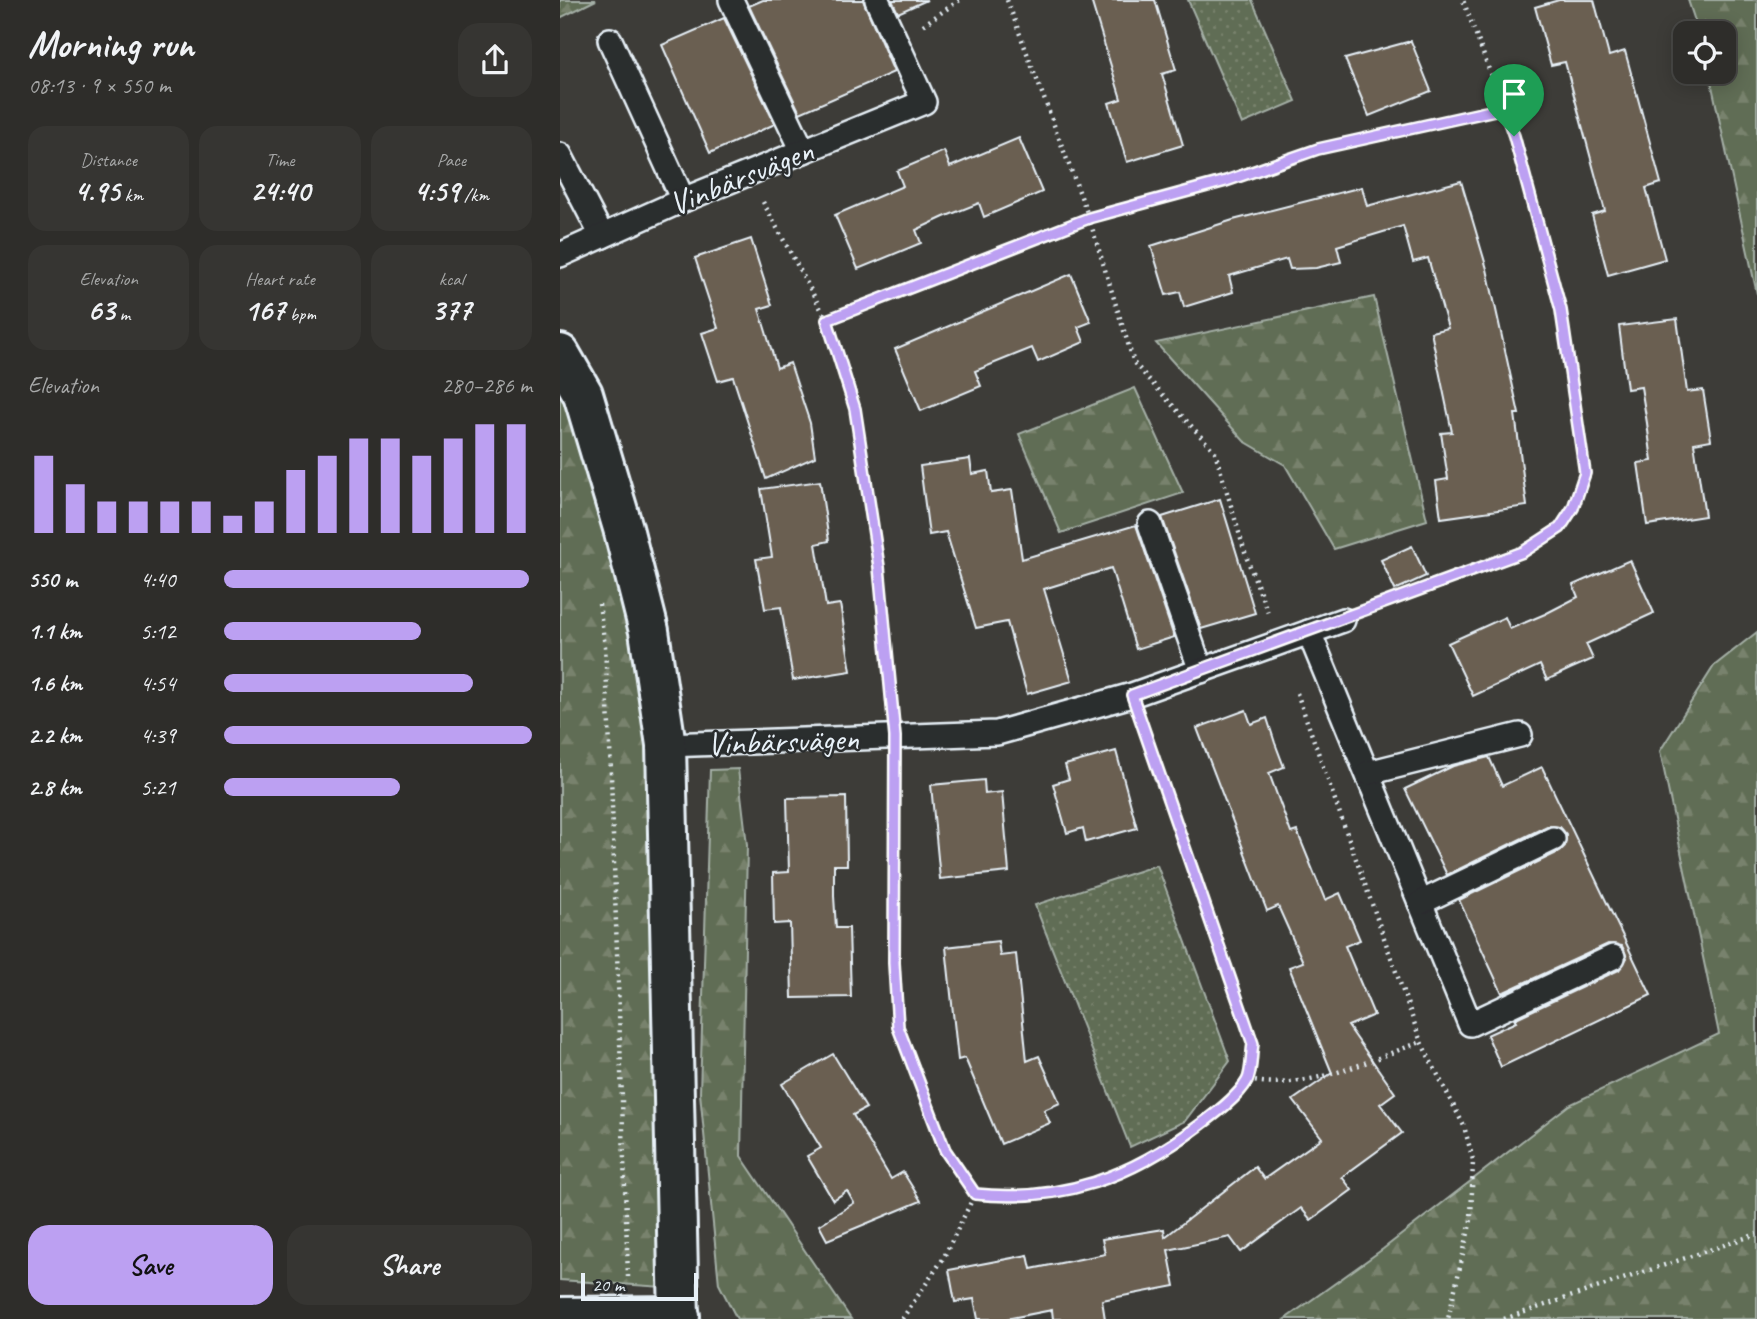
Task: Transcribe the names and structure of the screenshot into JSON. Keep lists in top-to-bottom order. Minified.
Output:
{"streets":{"street":["Vinbärsvägen"]},"scale_bar":"20 m","page":{"heading":["Morning run","08:13 · 9 × 550 m"],"stats":[["Distance","4.95 km"],["Time","24:40"],["Pace","4:59 /km"],["Elevation","63 m"],["Heart rate","167 bpm"],["kcal","377"]],"chart":["Elevation","280–286 m"],"list":[{"name":"550 m","note":"4:40"},{"name":"1.1 km","note":"5:12"},{"name":"1.6 km","note":"4:54"},{"name":"2.2 km","note":"4:39"},{"name":"2.8 km","note":"5:21"}],"buttons":["Save","Share"],"scale":"20 m"}}
